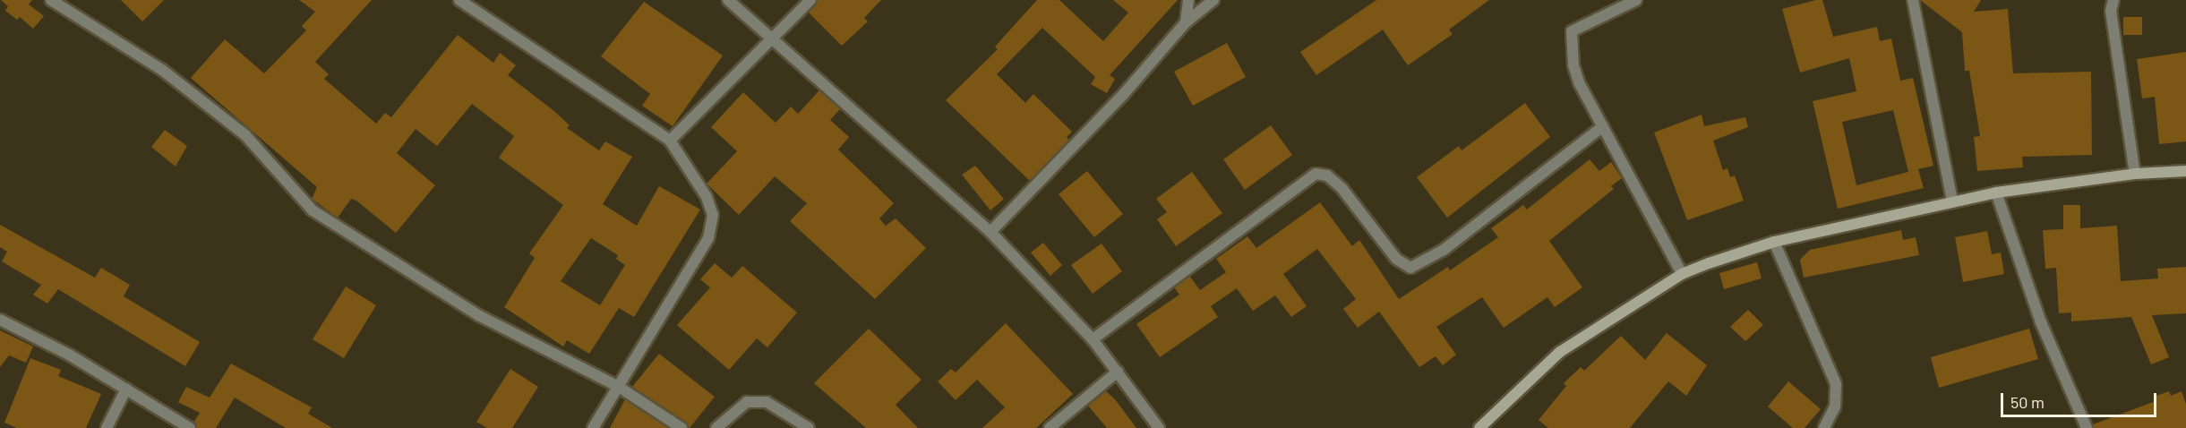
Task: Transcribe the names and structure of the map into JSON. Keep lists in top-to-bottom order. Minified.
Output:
{"scale_bar":"50 m"}
